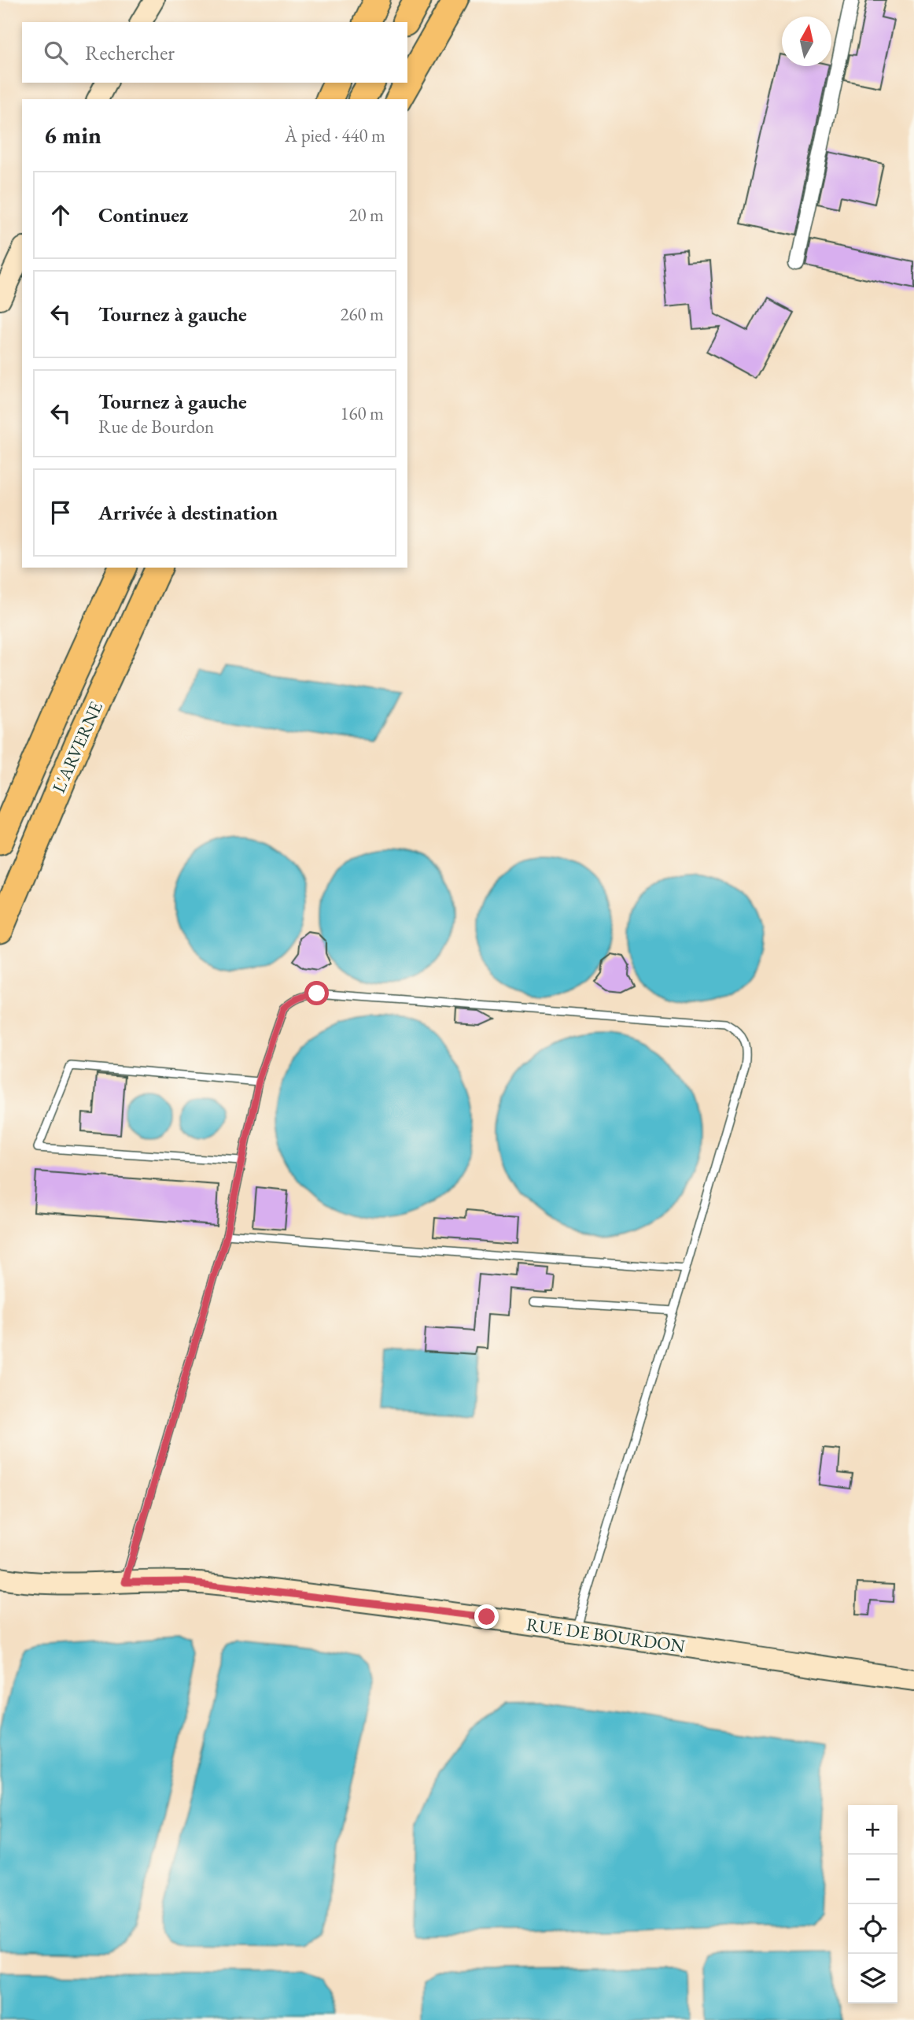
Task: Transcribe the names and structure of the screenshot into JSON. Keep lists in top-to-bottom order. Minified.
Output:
{"streets":{"highway":["L'ARVERNE"],"main road":["RUE DE BOURDON"]},"north":"top","page":{"search":"Rechercher","heading":["6 min","À pied · 440 m"],"list":[["Continuez","20 m"],["Tournez à gauche","260 m"],["Tournez à gauche","Rue de Bourdon","160 m"],"Arrivée à destination"],"map_buttons":["+","−"]}}
